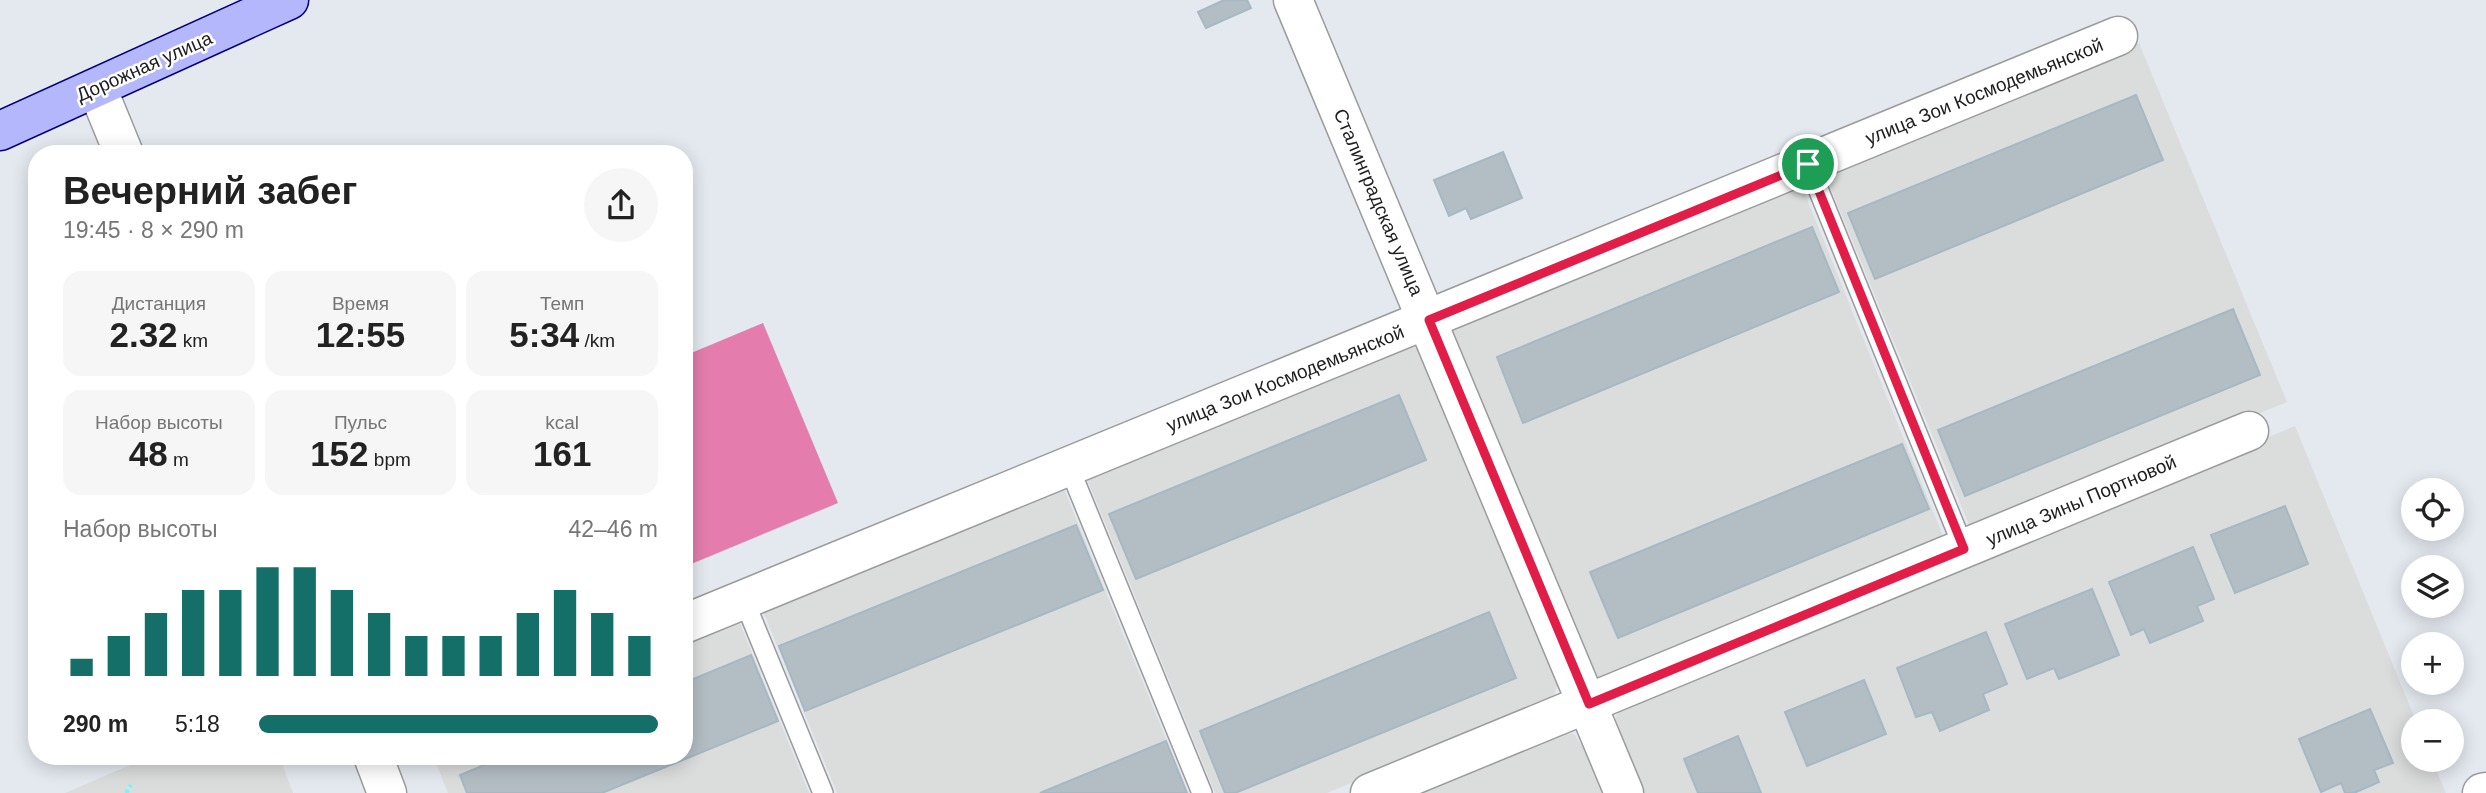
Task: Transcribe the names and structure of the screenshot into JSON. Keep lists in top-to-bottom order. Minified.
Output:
{"streets":{"main road":["Дорожная улица"],"street":["улица Зои Космодемьянской","Сталинградская улица","улица Зины Портновой"]},"crossings":[["улица Зои Космодемьянской","Сталинградская улица"],["Сталинградская улица","улица Зины Портновой"]],"page":{"heading":["Вечерний забег","19:45 · 8 × 290 m"],"stats":[["Дистанция","2.32 km"],["Время","12:55"],["Темп","5:34 /km"],["Набор высоты","48 m"],["Пульс","152 bpm"],["kcal","161"]],"map_buttons":["+","−"],"chart":["Набор высоты","42–46 m"],"list":[{"name":"290 m","note":"5:18"}]}}
